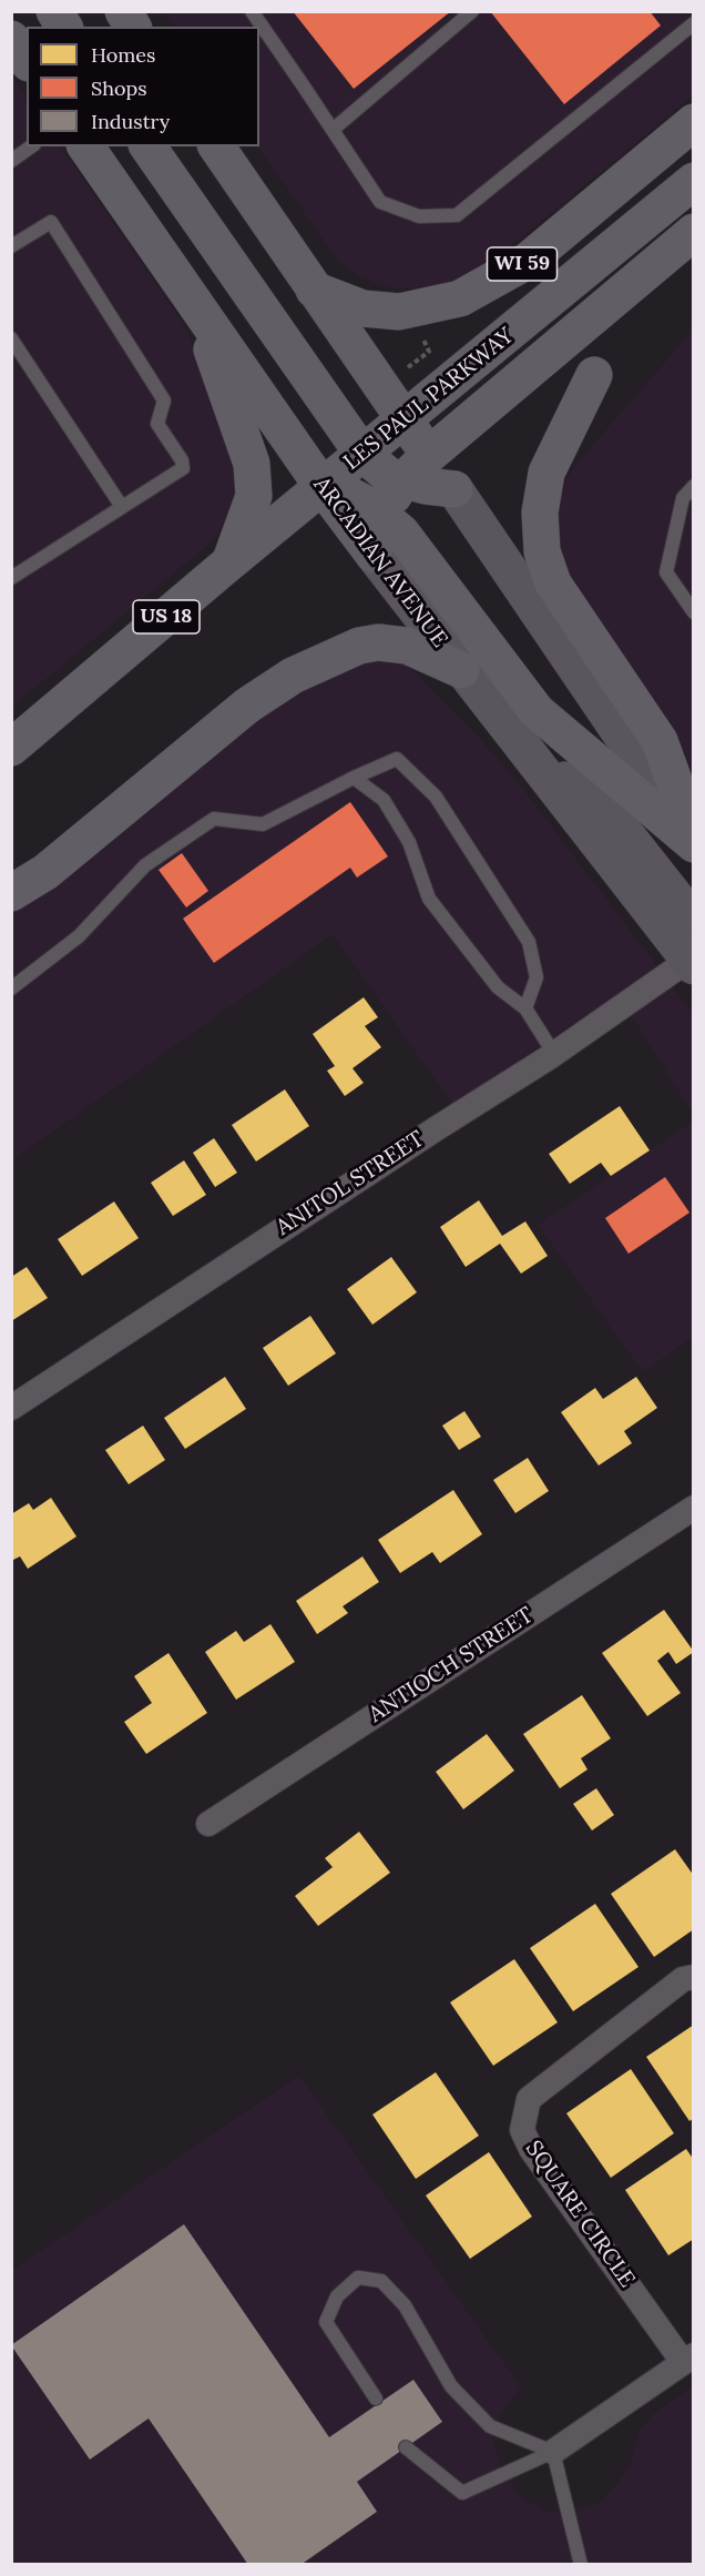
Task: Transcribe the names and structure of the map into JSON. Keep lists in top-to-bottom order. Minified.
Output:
{"streets":{"main road":["WI 59","LES PAUL PARKWAY","ARCADIAN AVENUE","US 18"],"street":["ANITOL STREET","ANTIOCH STREET","SQUARE CIRCLE"]},"crossings":[["LES PAUL PARKWAY","ARCADIAN AVENUE"],["ARCADIAN AVENUE","ANITOL STREET"]],"legend":["Homes","Shops","Industry"]}
